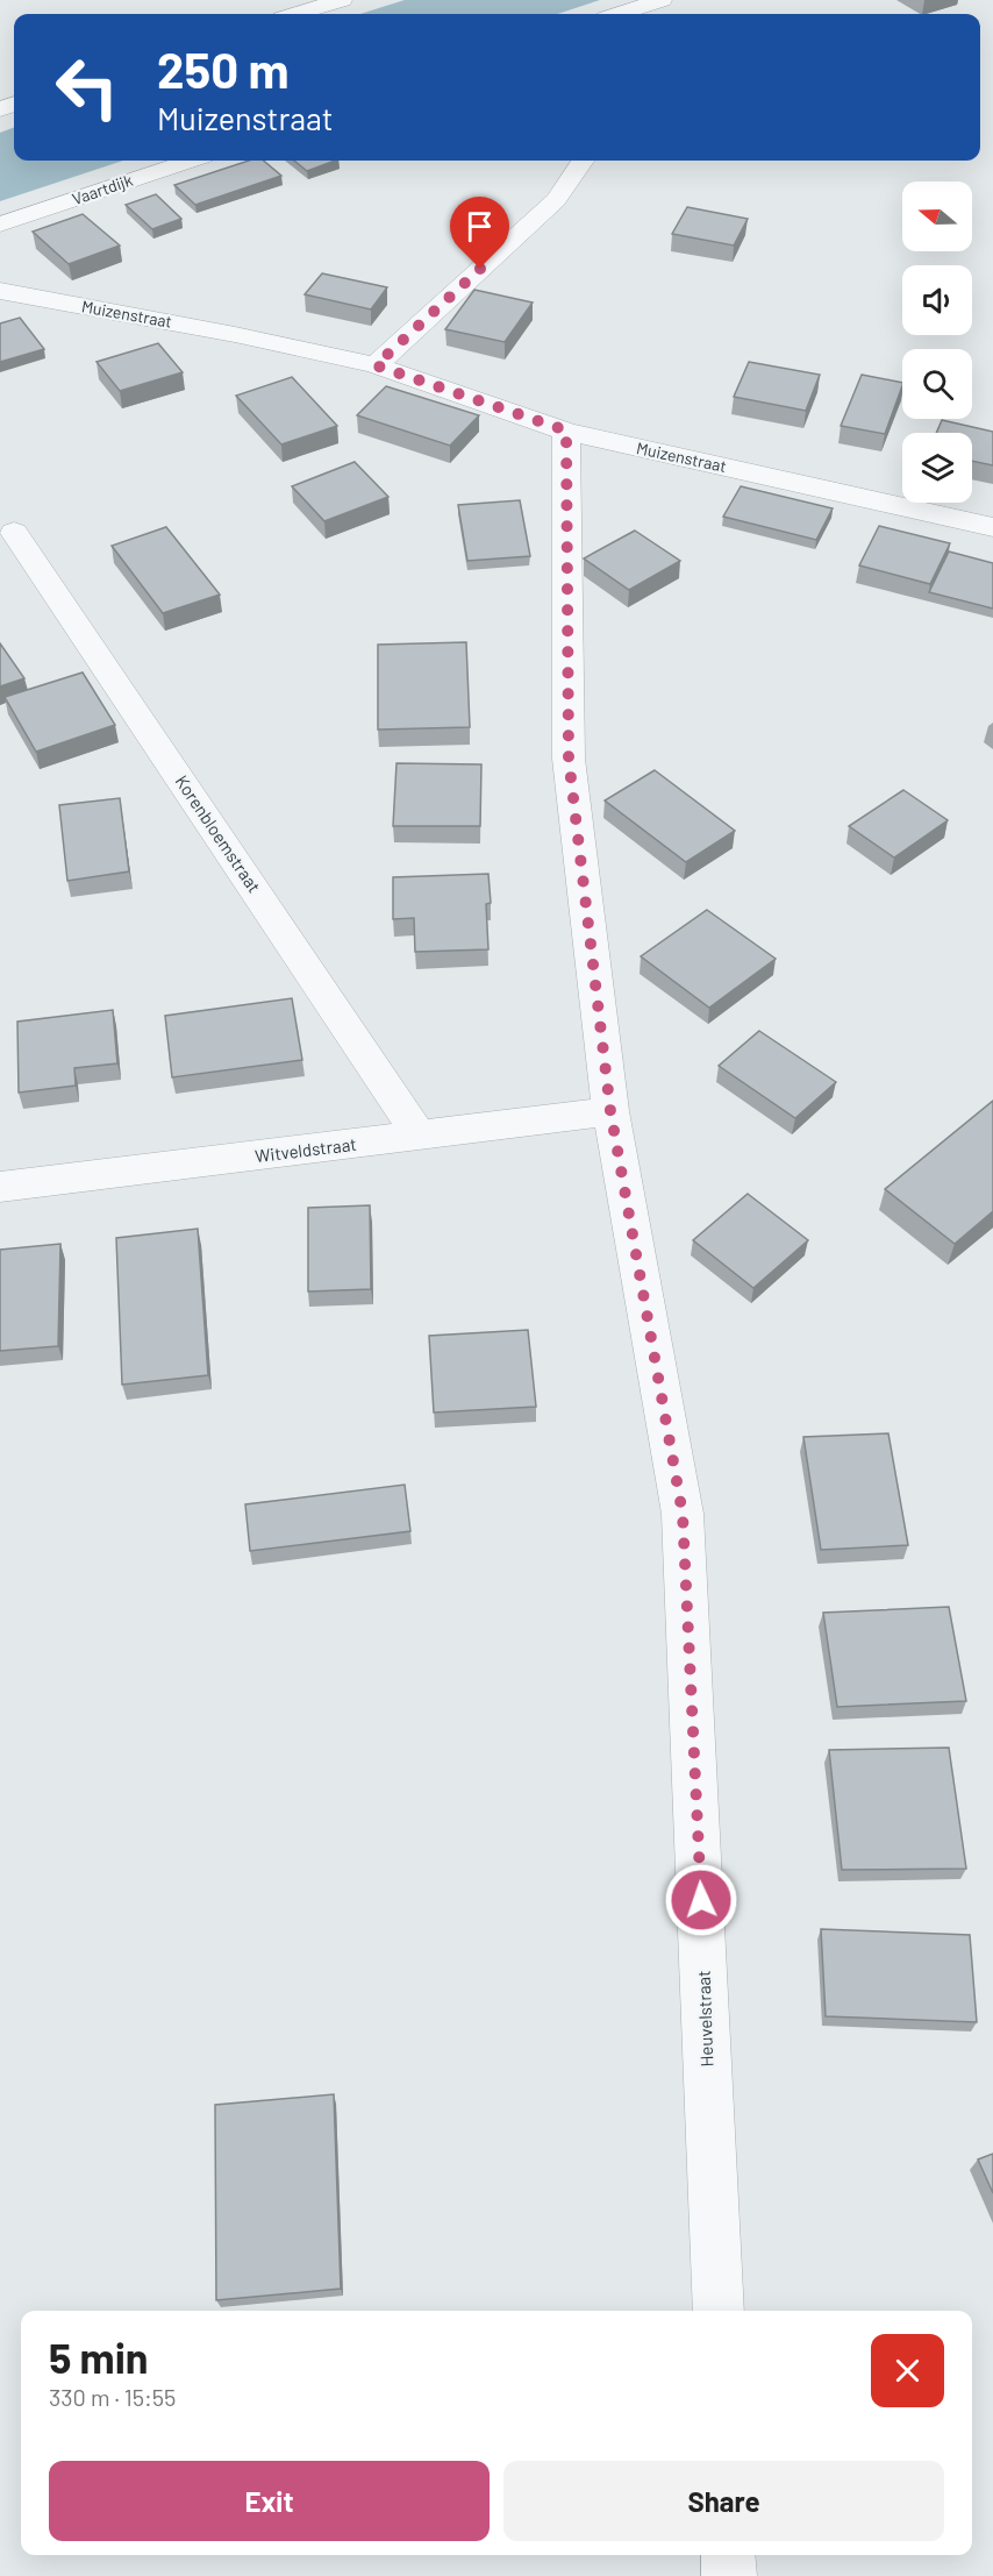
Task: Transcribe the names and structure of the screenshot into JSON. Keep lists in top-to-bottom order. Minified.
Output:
{"streets":{"street":["Vaartdijk","Muizenstraat","Korenbloemstraat","Witveldstraat","Heuvelstraat"]},"crossings":[["Muizenstraat","Heuvelstraat"],["Korenbloemstraat","Witveldstraat"],["Witveldstraat","Heuvelstraat"]],"north":"left","page":{"turn":["250 m","Muizenstraat"],"heading":["5 min","330 m · 15:55"],"buttons":["Exit","Share"]}}
